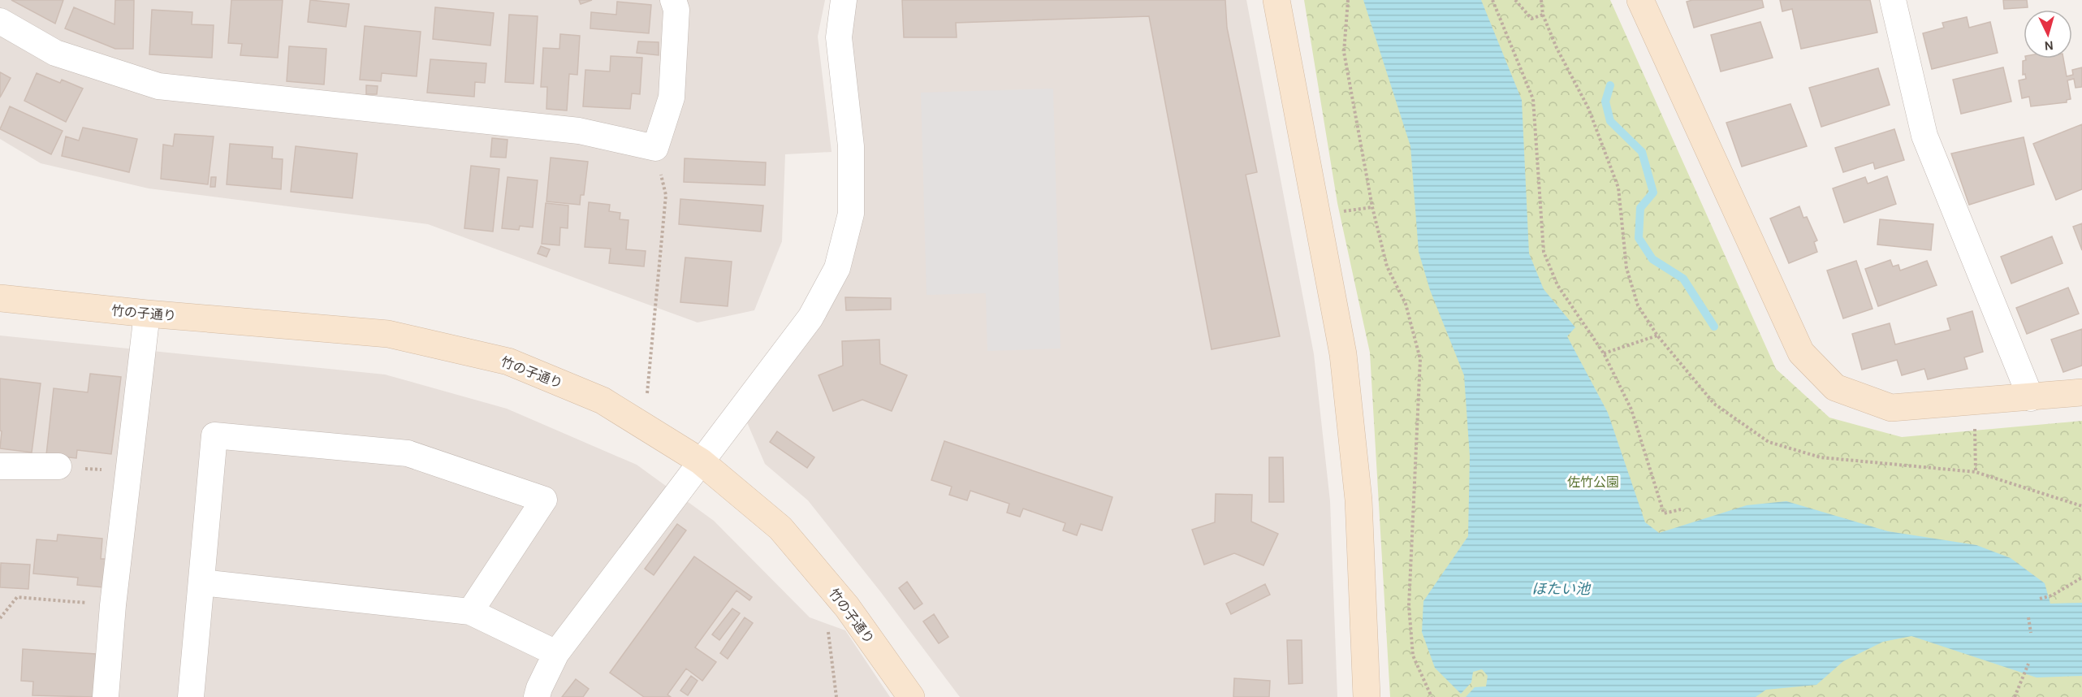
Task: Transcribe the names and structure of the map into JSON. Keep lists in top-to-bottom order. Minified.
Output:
{"streets":{"street":["竹の子通り"]},"water":["ほたい池"],"parks":["佐竹公園"],"north":"bottom"}
